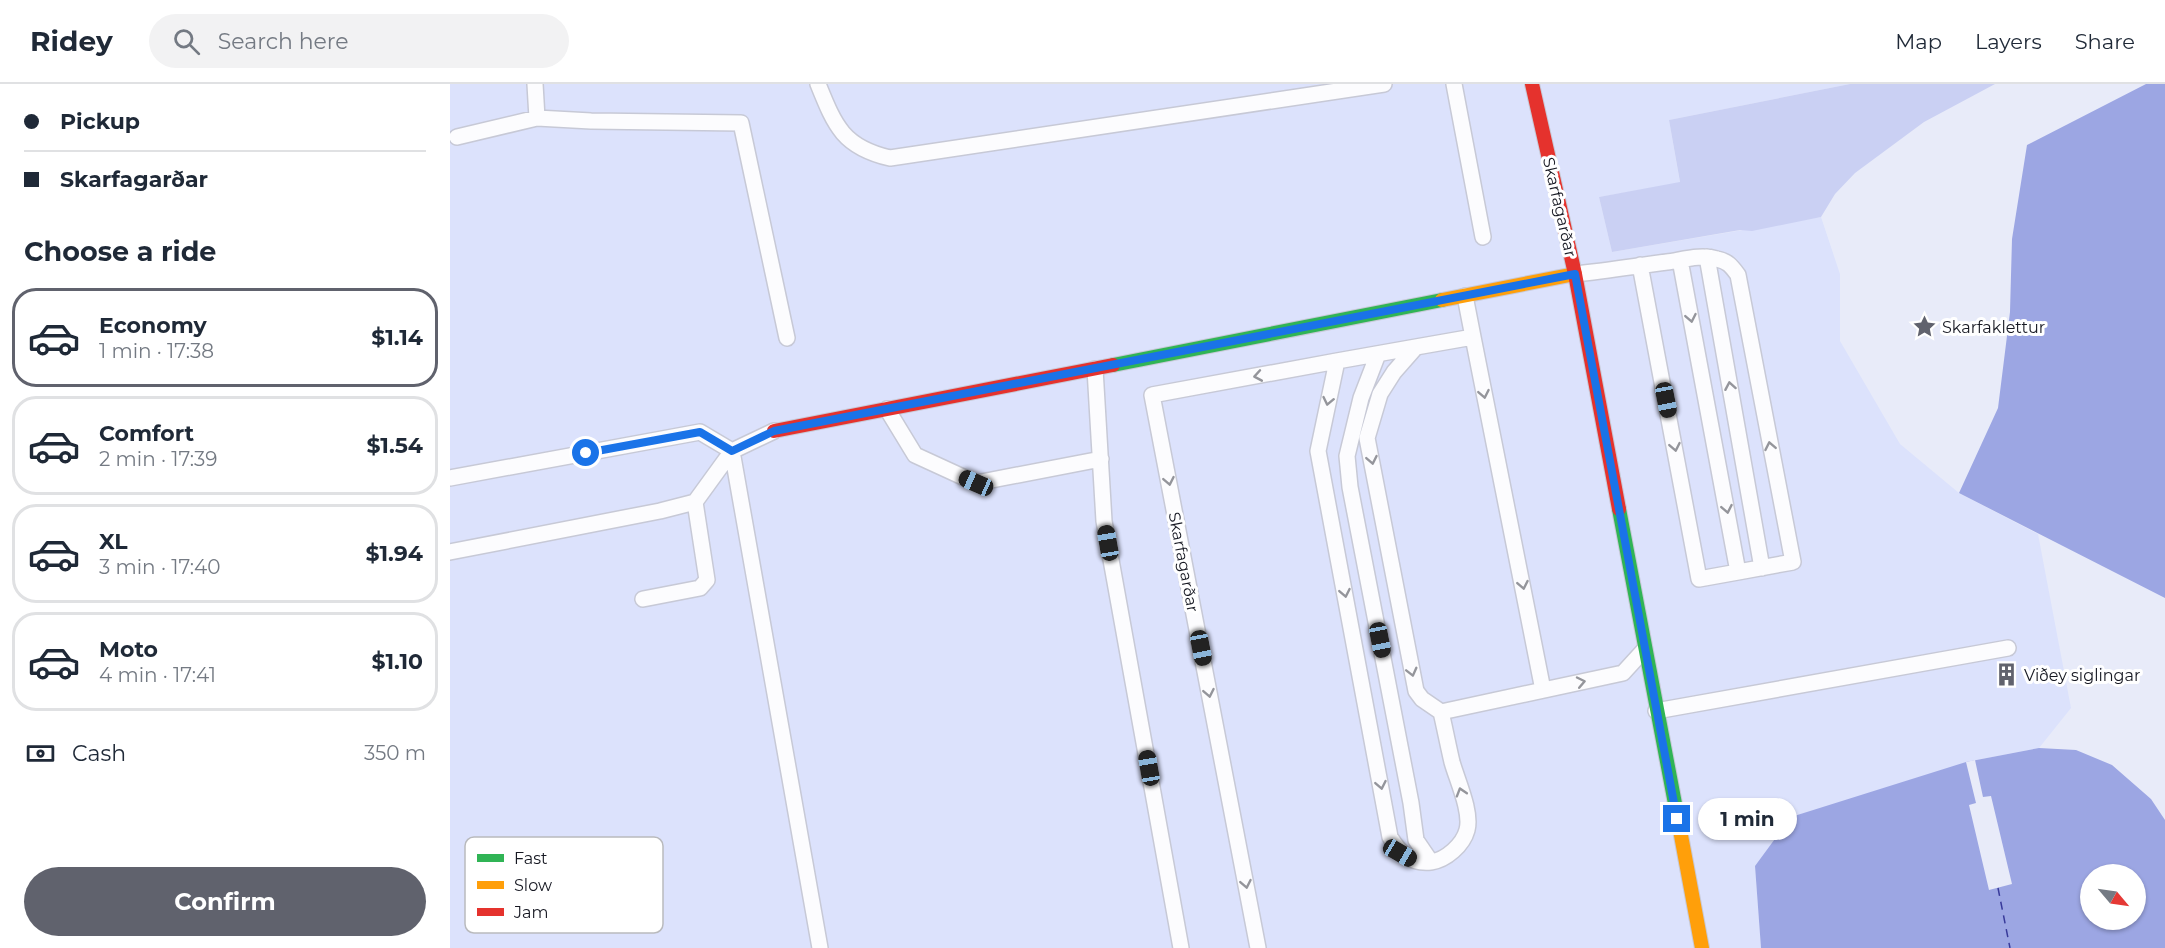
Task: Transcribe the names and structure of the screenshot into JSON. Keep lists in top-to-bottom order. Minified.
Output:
{"streets":{"street":["Skarfagarðar"]},"places":{"place":["Skarfaklettur"],"building":["Viðey siglingar"]},"legend":["Fast","Slow","Jam"],"north":"bottom right","page":{"header":"Ridey","search":"Search here","nav":["Map","Layers","Share"],"banner":["Pickup","Skarfagarðar"],"heading":"Choose a ride","list":[{"name":"Economy","note":"1 min · 17:38","value":"$1.14"},{"name":"Comfort","note":"2 min · 17:39","value":"$1.54"},{"name":"XL","note":"3 min · 17:40","value":"$1.94"},{"name":"Moto","note":"4 min · 17:41","value":"$1.10"}],"pay":["Cash","350 m"],"bubble":"1 min","buttons":"Confirm"}}
